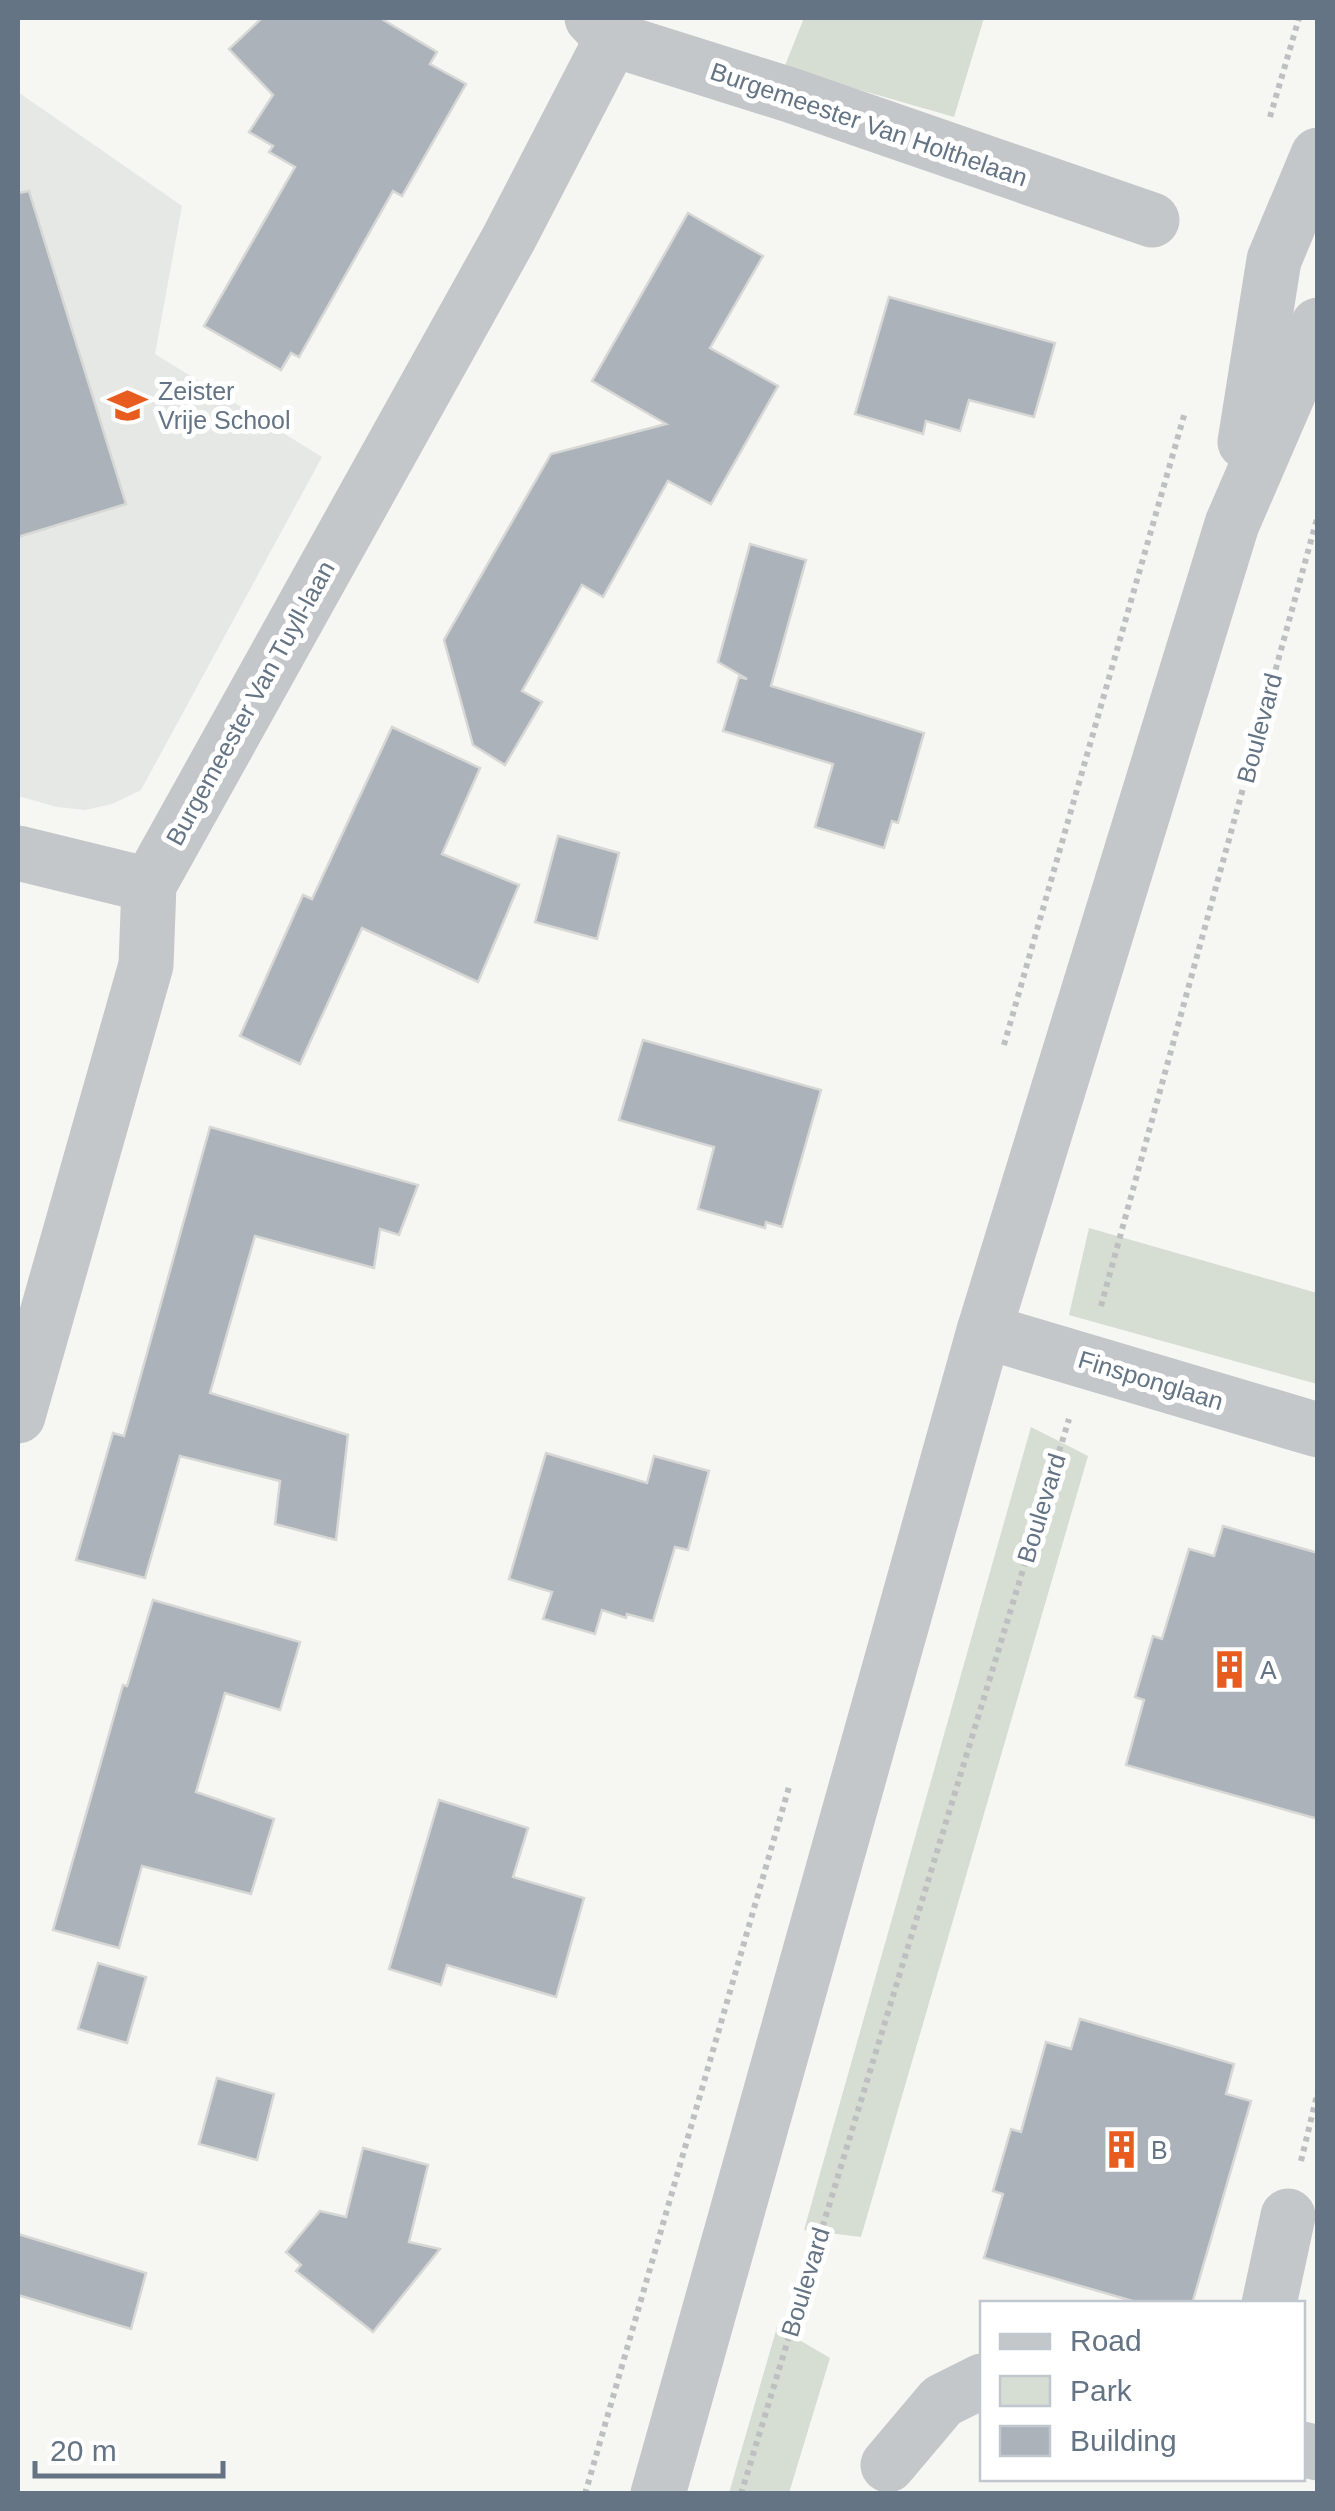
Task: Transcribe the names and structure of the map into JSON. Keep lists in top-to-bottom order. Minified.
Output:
{"streets":{"street":["Burgemeester Van Holthelaan","Burgemeester Van Tuyll-laan","Finsponglaan"],"path":["Boulevard"]},"crossings":[["Burgemeester Van Holthelaan","Burgemeester Van Tuyll-laan"],["Boulevard","Finsponglaan"]],"places":{"school or university":["Zeister Vrije School"],"building":["A","B"]},"legend":["Road","Park","Building"],"scale_bar":"20 m"}
